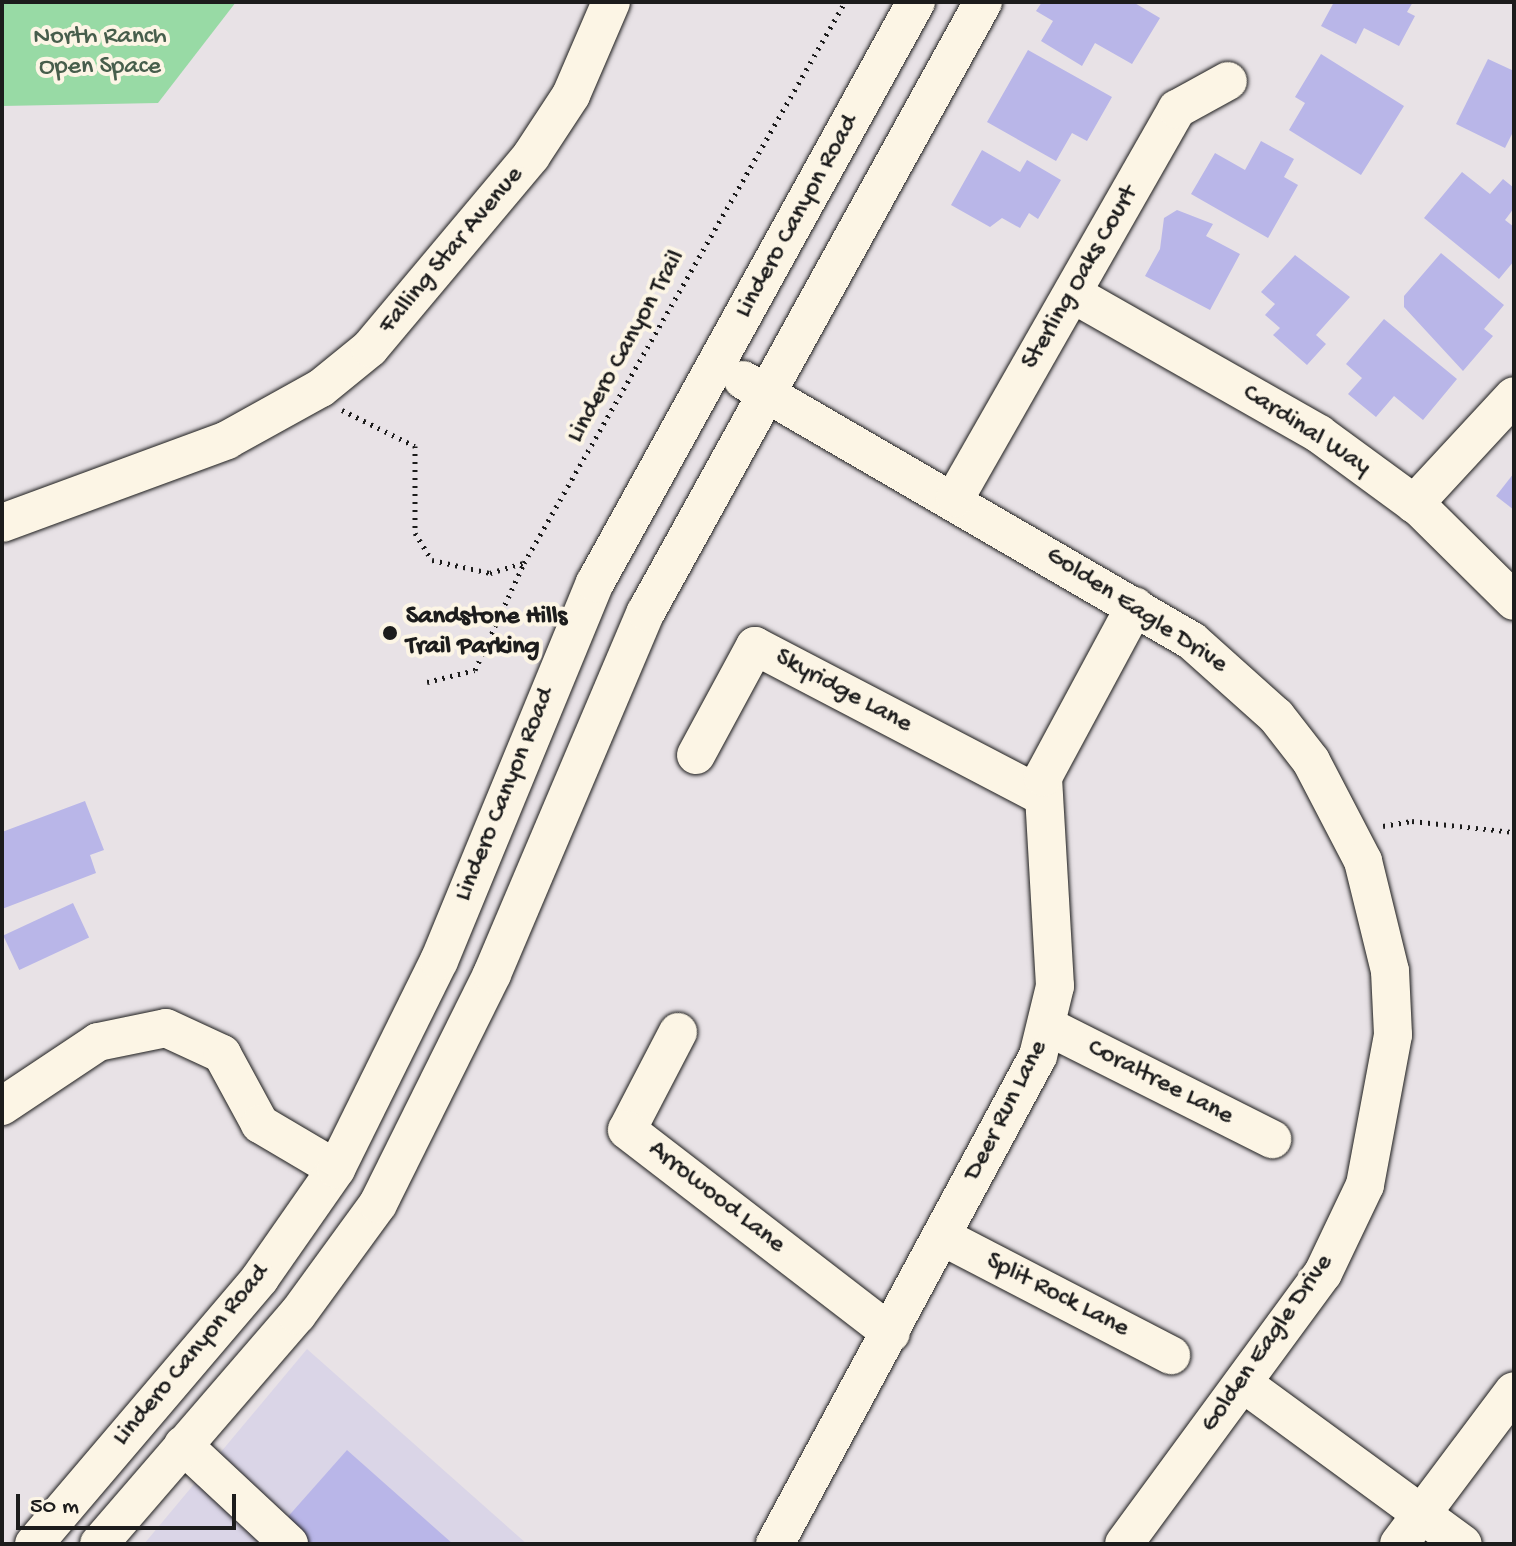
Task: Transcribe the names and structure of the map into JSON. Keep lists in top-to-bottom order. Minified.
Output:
{"streets":{"street":["Lindero Canyon Road","Falling Star Avenue","Sterling Oaks Court","Cardinal Way","Golden Eagle Drive","Skyridge Lane","Coraltree Lane","Deer Run Lane","Arrowood Lane","Split Rock Lane"],"path":["Lindero Canyon Trail"]},"crossings":[["Lindero Canyon Road","Golden Eagle Drive"],["Sterling Oaks Court","Cardinal Way"],["Sterling Oaks Court","Golden Eagle Drive"],["Golden Eagle Drive","Deer Run Lane"],["Skyridge Lane","Deer Run Lane"],["Coraltree Lane","Deer Run Lane"],["Deer Run Lane","Arrowood Lane"],["Deer Run Lane","Split Rock Lane"]],"parks":["North Ranch Open Space"],"places":["Sandstone Hills Trail Parking"],"scale_bar":"50 m"}
